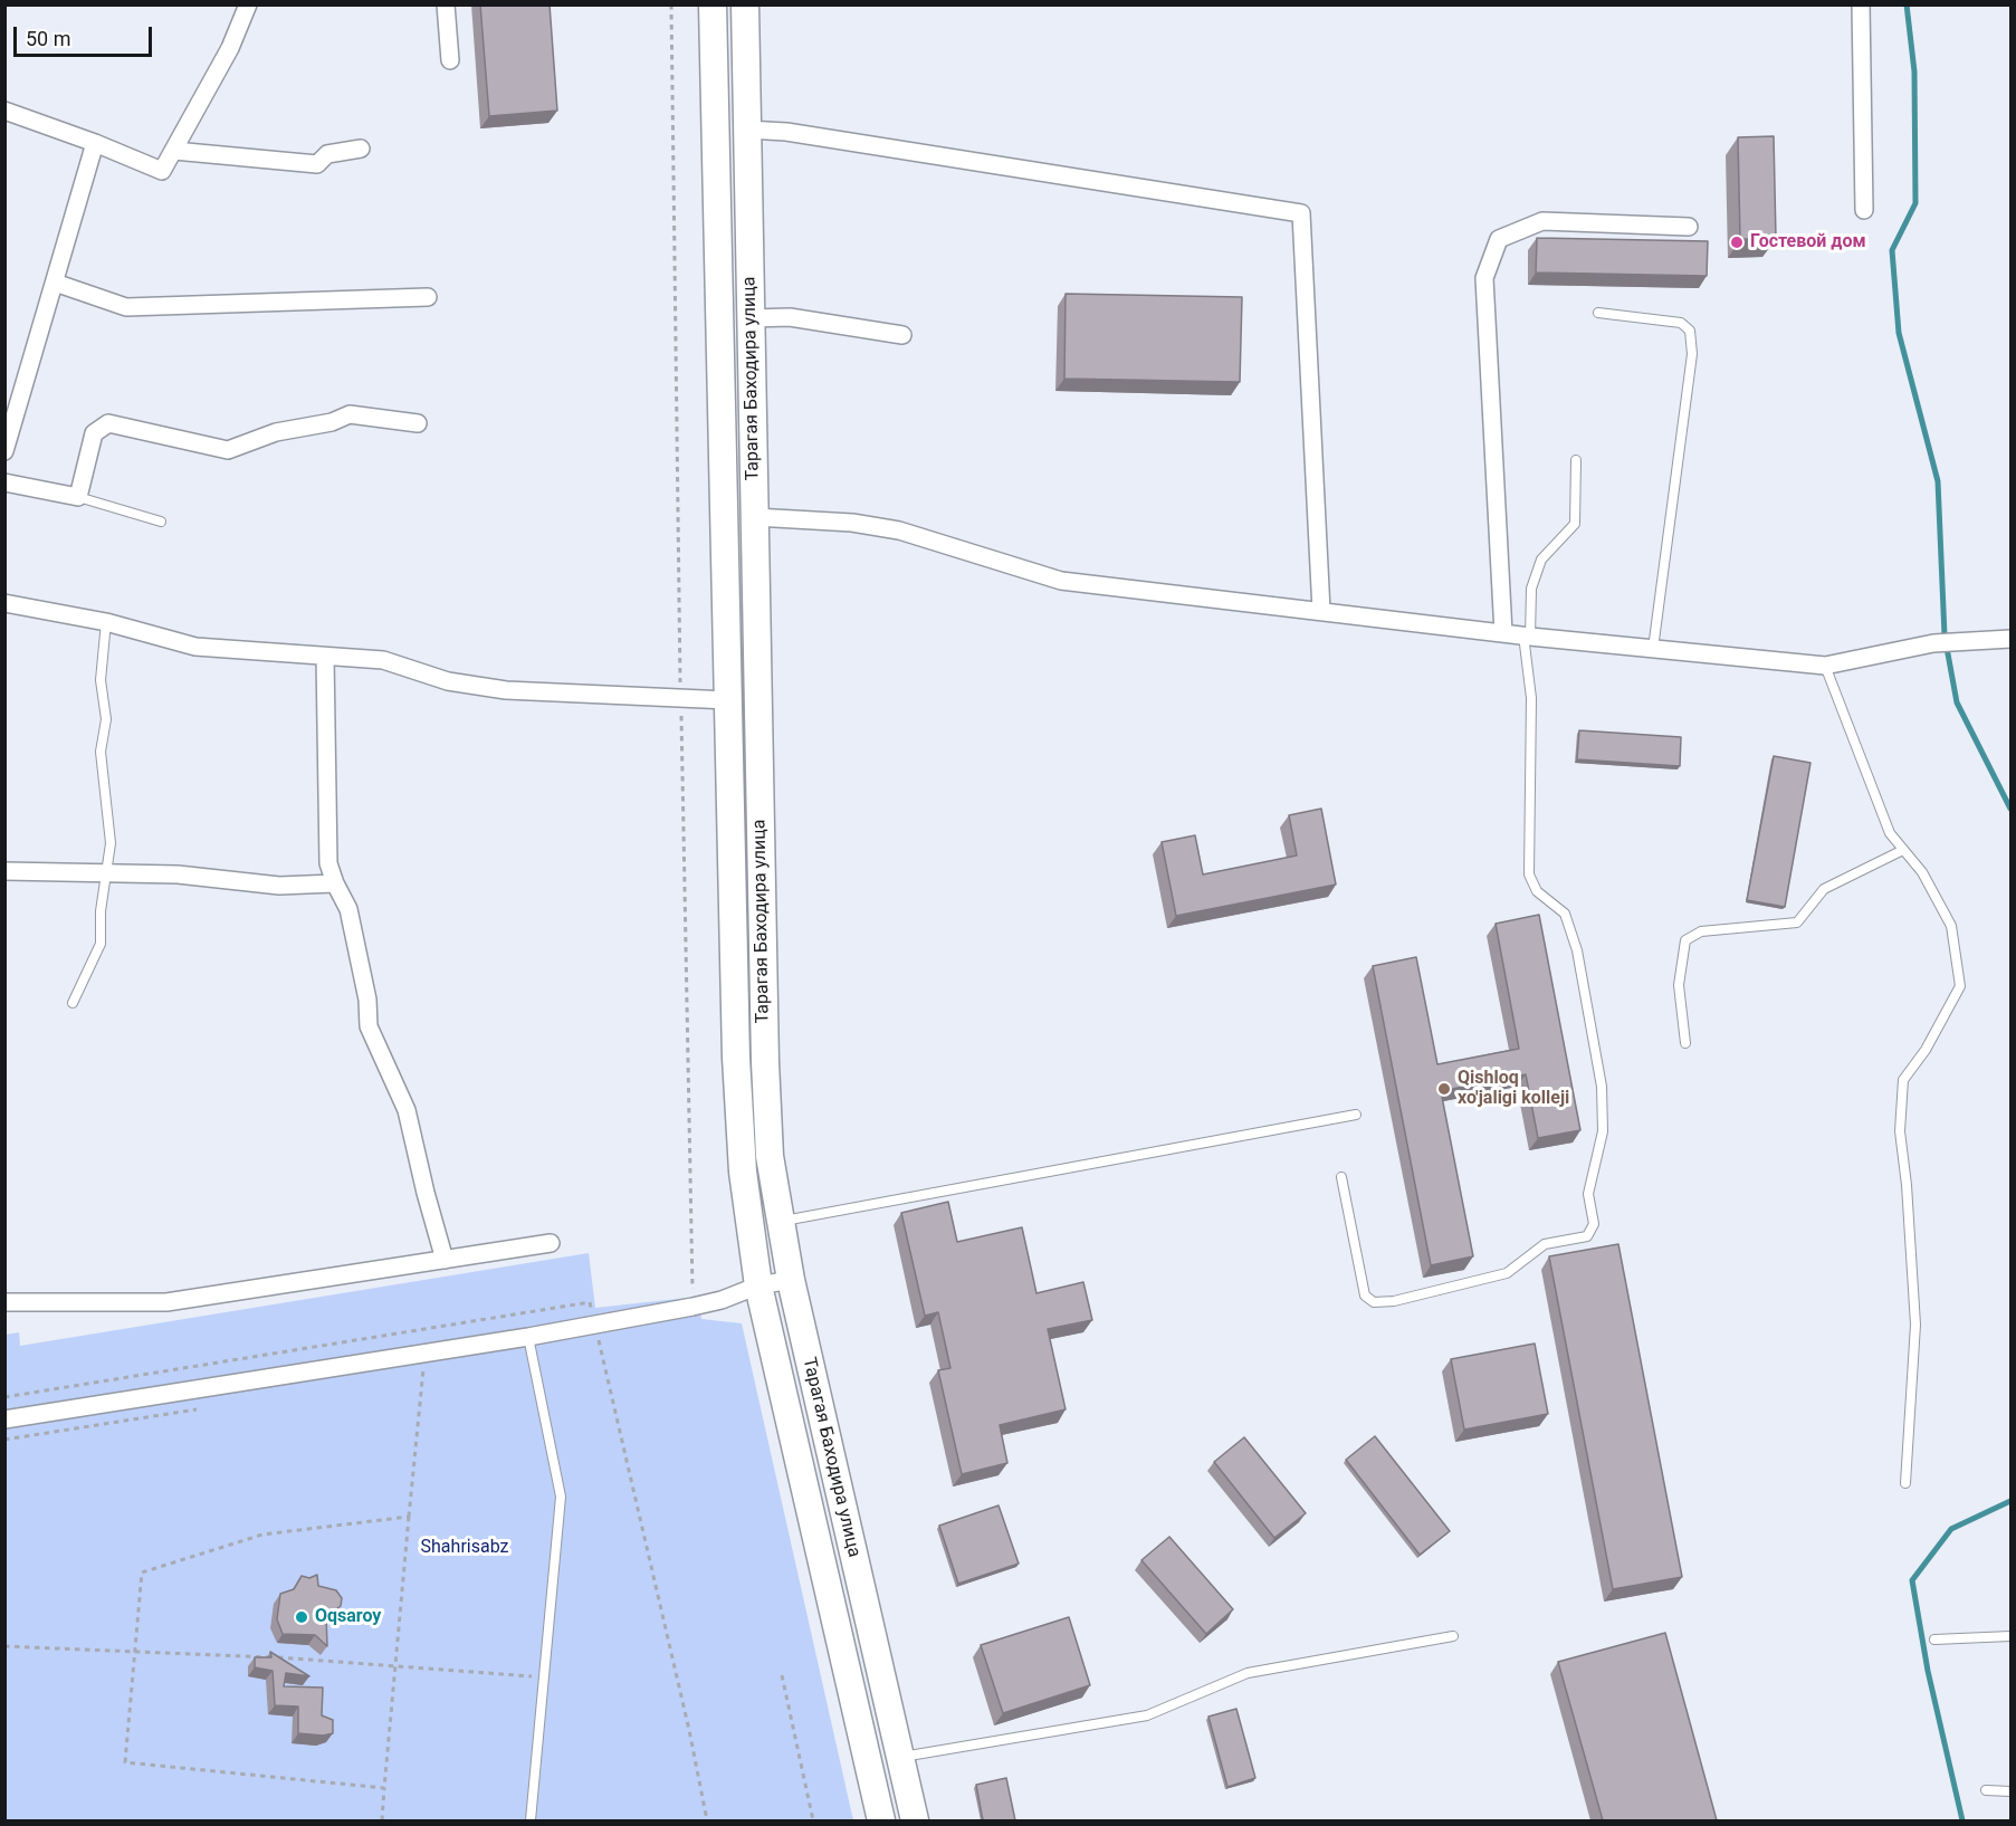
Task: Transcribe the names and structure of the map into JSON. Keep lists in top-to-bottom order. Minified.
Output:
{"streets":{"main road":["Тарагая Баходира улица"]},"parks":["Shahrisabz"],"places":["Гостевой дом","Qishloq xo'jaligi kolleji","Oqsaroy"],"scale_bar":"50 m"}
